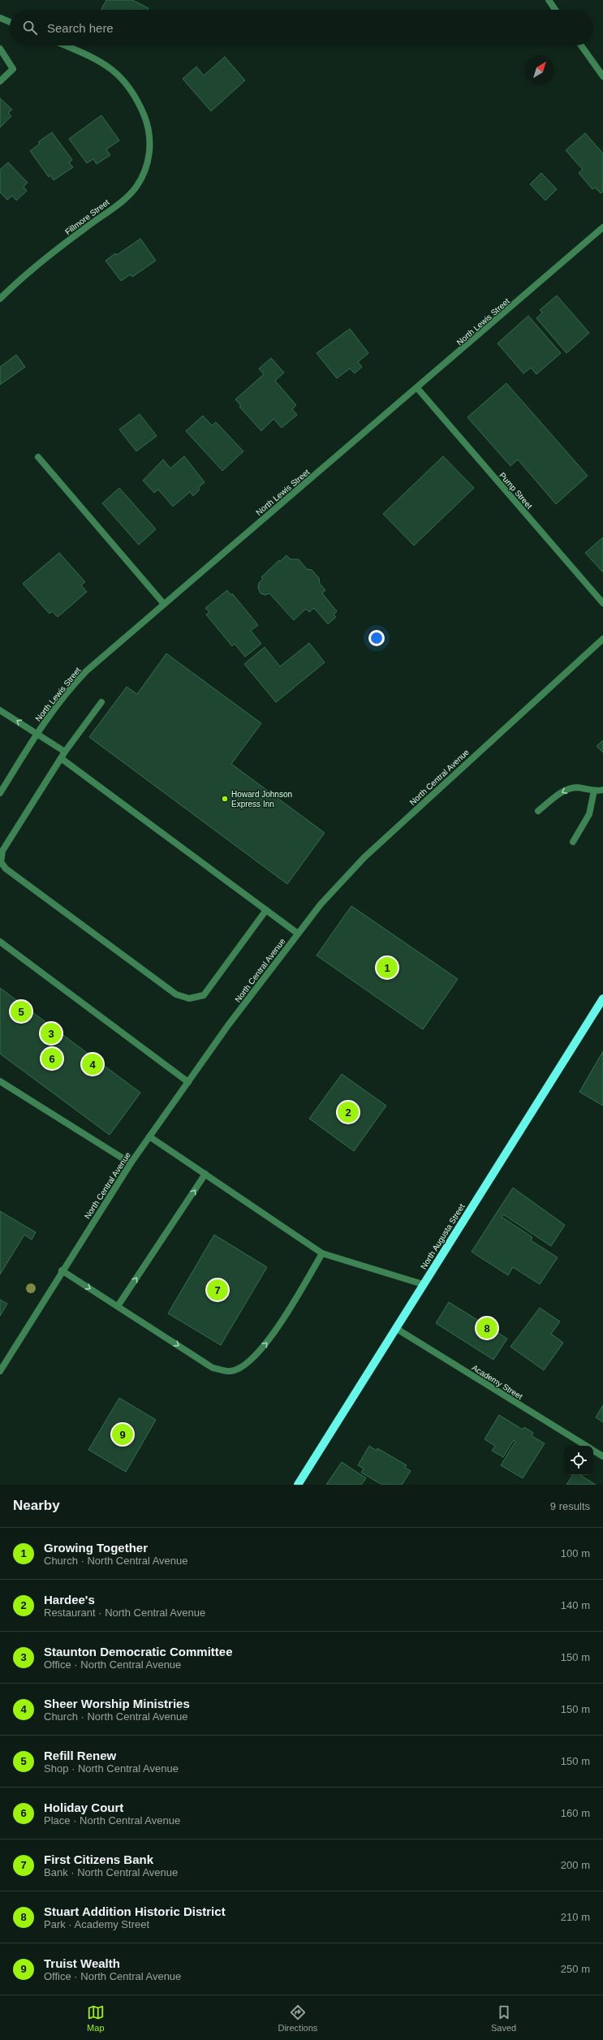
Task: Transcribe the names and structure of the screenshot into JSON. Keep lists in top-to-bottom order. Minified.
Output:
{"streets":{"main road":["North Augusta Street"],"street":["Fillmore Street","North Lewis Street","Pump Street","North Central Avenue","Academy Street"]},"crossings":[["North Lewis Street","Pump Street"],["North Augusta Street","Academy Street"]],"places":["Howard Johnson Express Inn"],"north":"top right","page":{"search":"Search here","pins":["1","5","3","6","4","2","7","8","9"],"heading":["Nearby","9 results"],"list":[{"mark":"1","name":"Growing Together","note":"Church · North Central Avenue","value":"100 m"},{"mark":"2","name":"Hardee's","note":"Restaurant · North Central Avenue","value":"140 m"},{"mark":"3","name":"Staunton Democratic Committee","note":"Office · North Central Avenue","value":"150 m"},{"mark":"4","name":"Sheer Worship Ministries","note":"Church · North Central Avenue","value":"150 m"},{"mark":"5","name":"Refill Renew","note":"Shop · North Central Avenue","value":"150 m"},{"mark":"6","name":"Holiday Court","note":"Place · North Central Avenue","value":"160 m"},{"mark":"7","name":"First Citizens Bank","note":"Bank · North Central Avenue","value":"200 m"},{"mark":"8","name":"Stuart Addition Historic District","note":"Park · Academy Street","value":"210 m"},{"mark":"9","name":"Truist Wealth","note":"Office · North Central Avenue","value":"250 m"}],"nav":["Map","Directions","Saved"]}}
